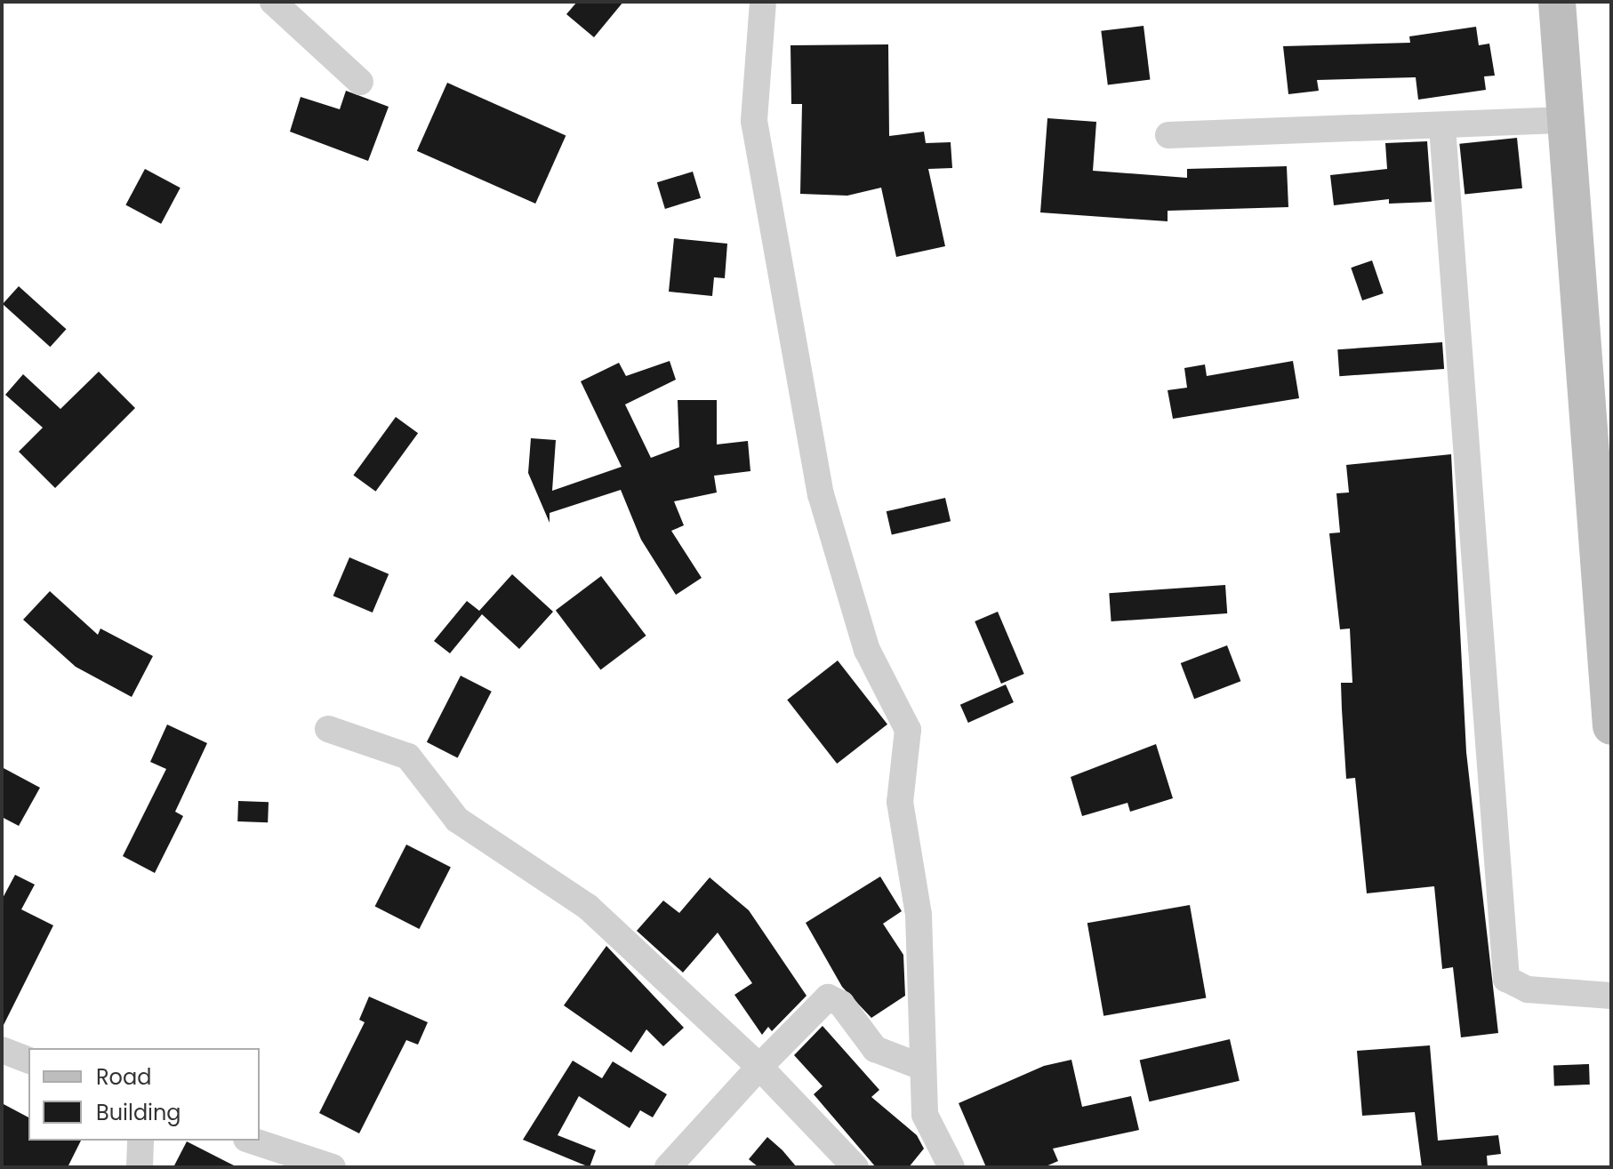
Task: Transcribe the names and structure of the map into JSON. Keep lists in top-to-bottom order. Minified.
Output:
{"legend":["Road","Building"]}
